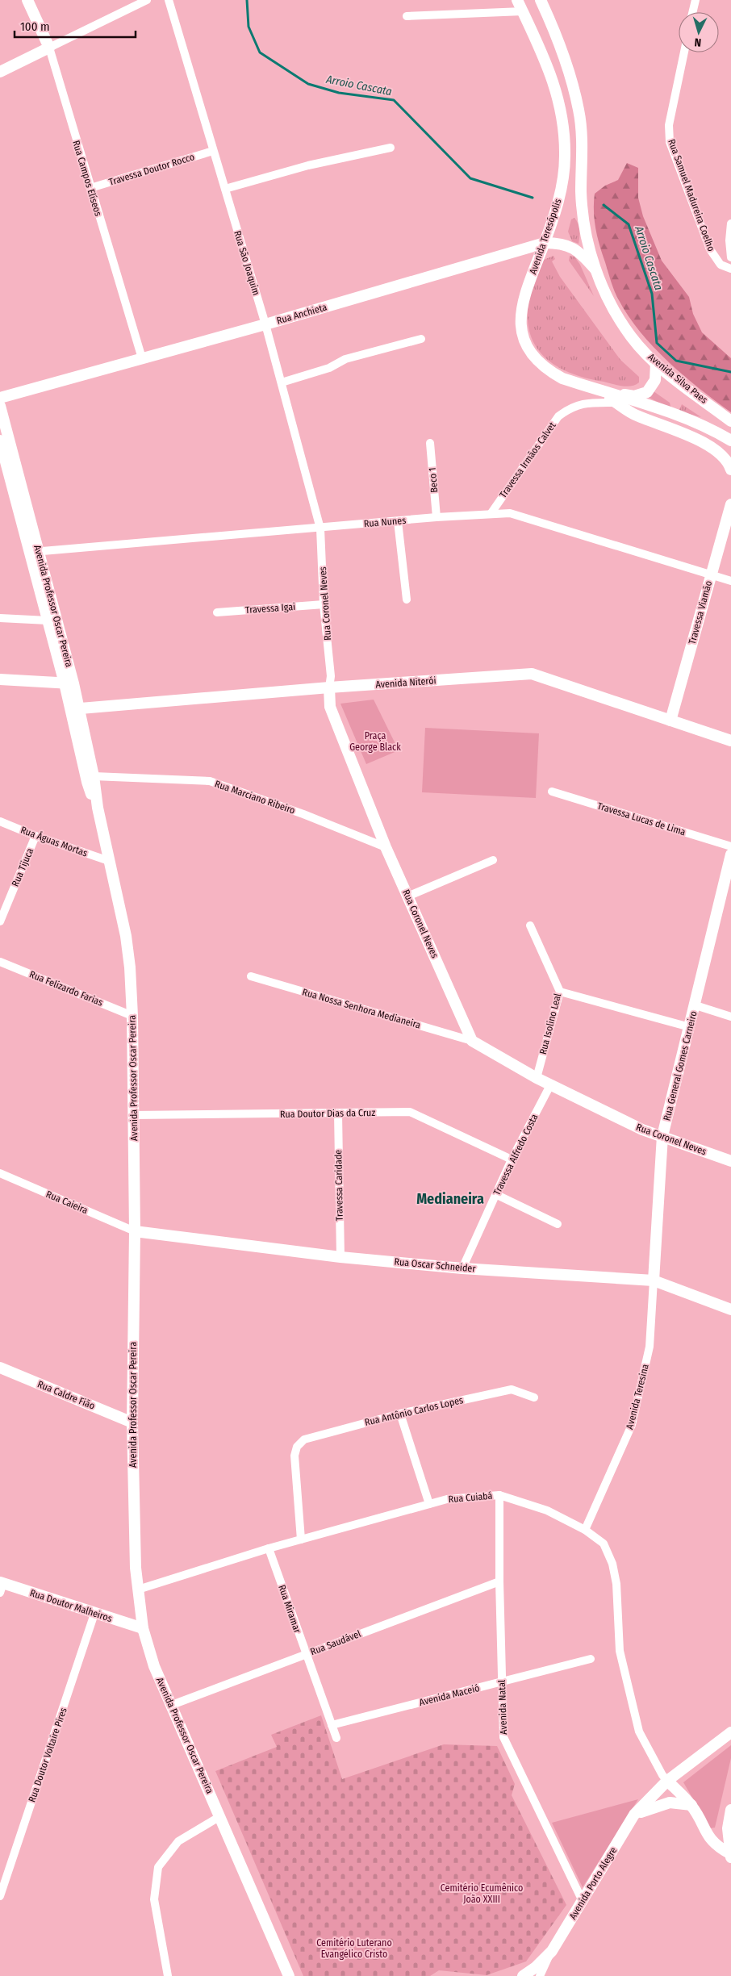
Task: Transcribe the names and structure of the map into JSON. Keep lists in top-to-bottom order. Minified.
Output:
{"streets":{"main road":["Rua Campos Elíseos","Avenida Teresópolis","Rua Anchieta","Avenida Silva Paes","Rua Coronel Neves","Avenida Professor Oscar Pereira","Travessa Viamão","Avenida Niterói","Rua General Gomes Carneiro","Rua Oscar Schneider","Rua Caldre Fião","Rua Doutor Malheiros","Avenida Porto Alegre"],"street":["Travessa Doutor Rocco","Rua Samuel Madureira Coelho","Rua São Joaquim","Travessa Irmãos Calvet","Beco 1","Rua Nunes","Travessa Igai","Rua Marciano Ribeiro","Travessa Lucas de Lima","Rua Águas Mortas","Rua Tijuca","Rua Felizardo Farias","Rua Nossa Senhora Medianeira","Rua Isolino Leal","Rua Doutor Dias da Cruz","Travessa Alfredo Costa","Travessa Caridade","Rua Caieira","Avenida Teresina","Rua Antônio Carlos Lopes","Rua Cuiabá","Rua Miramar","Rua Saudável","Avenida Maceió","Avenida Natal","Rua Doutor Voltaire Pires"]},"crossings":[["Travessa Doutor Rocco","Rua Campos Elíseos"],["Travessa Doutor Rocco","Rua São Joaquim"],["Rua Campos Elíseos","Rua Anchieta"],["Avenida Teresópolis","Rua Anchieta"],["Rua São Joaquim","Rua Anchieta"],["Rua São Joaquim","Rua Nunes"],["Rua São Joaquim","Rua Coronel Neves"],["Rua Anchieta","Avenida Silva Paes"],["Travessa Irmãos Calvet","Rua Nunes"],["Beco 1","Rua Nunes"],["Rua Nunes","Rua Coronel Neves"],["Rua Nunes","Avenida Professor Oscar Pereira"],["Rua Nunes","Travessa Viamão"],["Rua Coronel Neves","Travessa Igai"],["Rua Coronel Neves","Avenida Niterói"],["Rua Coronel Neves","Rua Marciano Ribeiro"],["Rua Coronel Neves","Rua Nossa Senhora Medianeira"],["Rua Coronel Neves","Rua Isolino Leal"],["Rua Coronel Neves","Rua General Gomes Carneiro"],["Rua Coronel Neves","Travessa Alfredo Costa"],["Avenida Professor Oscar Pereira","Avenida Niterói"],["Avenida Professor Oscar Pereira","Rua Marciano Ribeiro"],["Avenida Professor Oscar Pereira","Rua Águas Mortas"],["Avenida Professor Oscar Pereira","Rua Felizardo Farias"],["Avenida Professor Oscar Pereira","Rua Doutor Dias da Cruz"],["Avenida Professor Oscar Pereira","Rua Caieira"],["Avenida Professor Oscar Pereira","Rua Oscar Schneider"],["Avenida Professor Oscar Pereira","Rua Caldre Fião"],["Avenida Professor Oscar Pereira","Rua Cuiabá"],["Avenida Professor Oscar Pereira","Rua Doutor Malheiros"],["Avenida Professor Oscar Pereira","Rua Saudável"],["Travessa Viamão","Avenida Niterói"],["Rua Águas Mortas","Rua Tijuca"],["Rua General Gomes Carneiro","Rua Oscar Schneider"],["Rua General Gomes Carneiro","Avenida Teresina"],["Rua Doutor Dias da Cruz","Travessa Alfredo Costa"],["Rua Doutor Dias da Cruz","Travessa Caridade"],["Travessa Alfredo Costa","Rua Oscar Schneider"],["Travessa Caridade","Rua Oscar Schneider"],["Rua Caieira","Rua Oscar Schneider"],["Rua Oscar Schneider","Avenida Teresina"],["Avenida Teresina","Rua Cuiabá"],["Rua Antônio Carlos Lopes","Rua Cuiabá"],["Rua Cuiabá","Rua Miramar"],["Rua Cuiabá","Avenida Natal"],["Rua Cuiabá","Avenida Porto Alegre"],["Rua Doutor Malheiros","Rua Doutor Voltaire Pires"],["Rua Miramar","Rua Saudável"],["Rua Miramar","Avenida Maceió"],["Rua Saudável","Avenida Natal"],["Avenida Maceió","Avenida Natal"],["Avenida Natal","Avenida Porto Alegre"]],"districts":["Medianeira"],"water":["Arroio Cascata"],"parks":["Praça George Black","Cemitério Ecumênico João XXIII","Cemitério Luterano Evangélico Cristo"],"scale_bar":"100 m","north":"bottom"}
